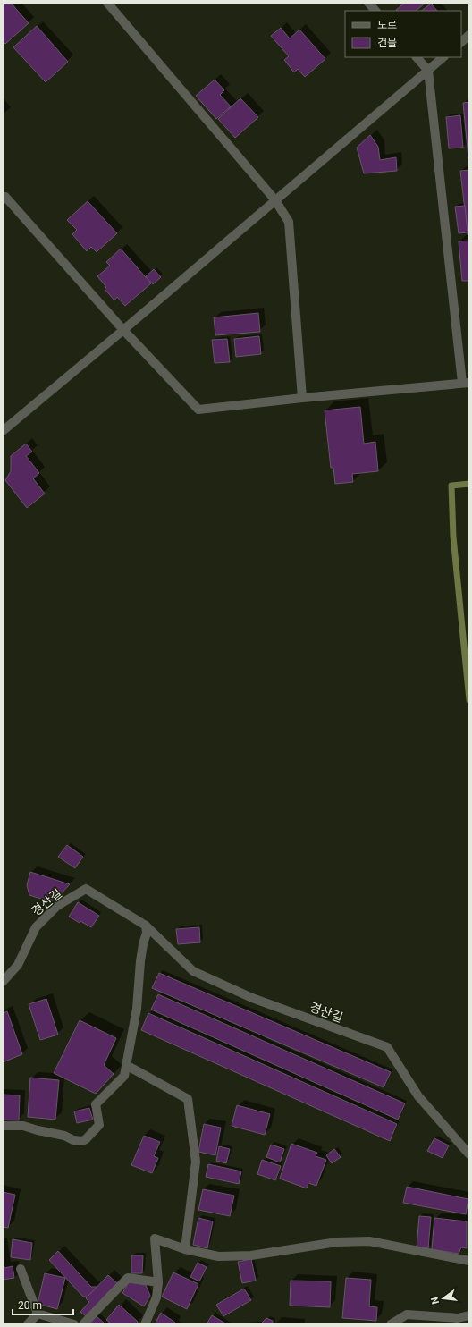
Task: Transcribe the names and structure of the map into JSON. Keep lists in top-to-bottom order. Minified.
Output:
{"streets":{"street":["경산길"]},"legend":["도로","건물"],"scale_bar":"20 m","north":"left"}
